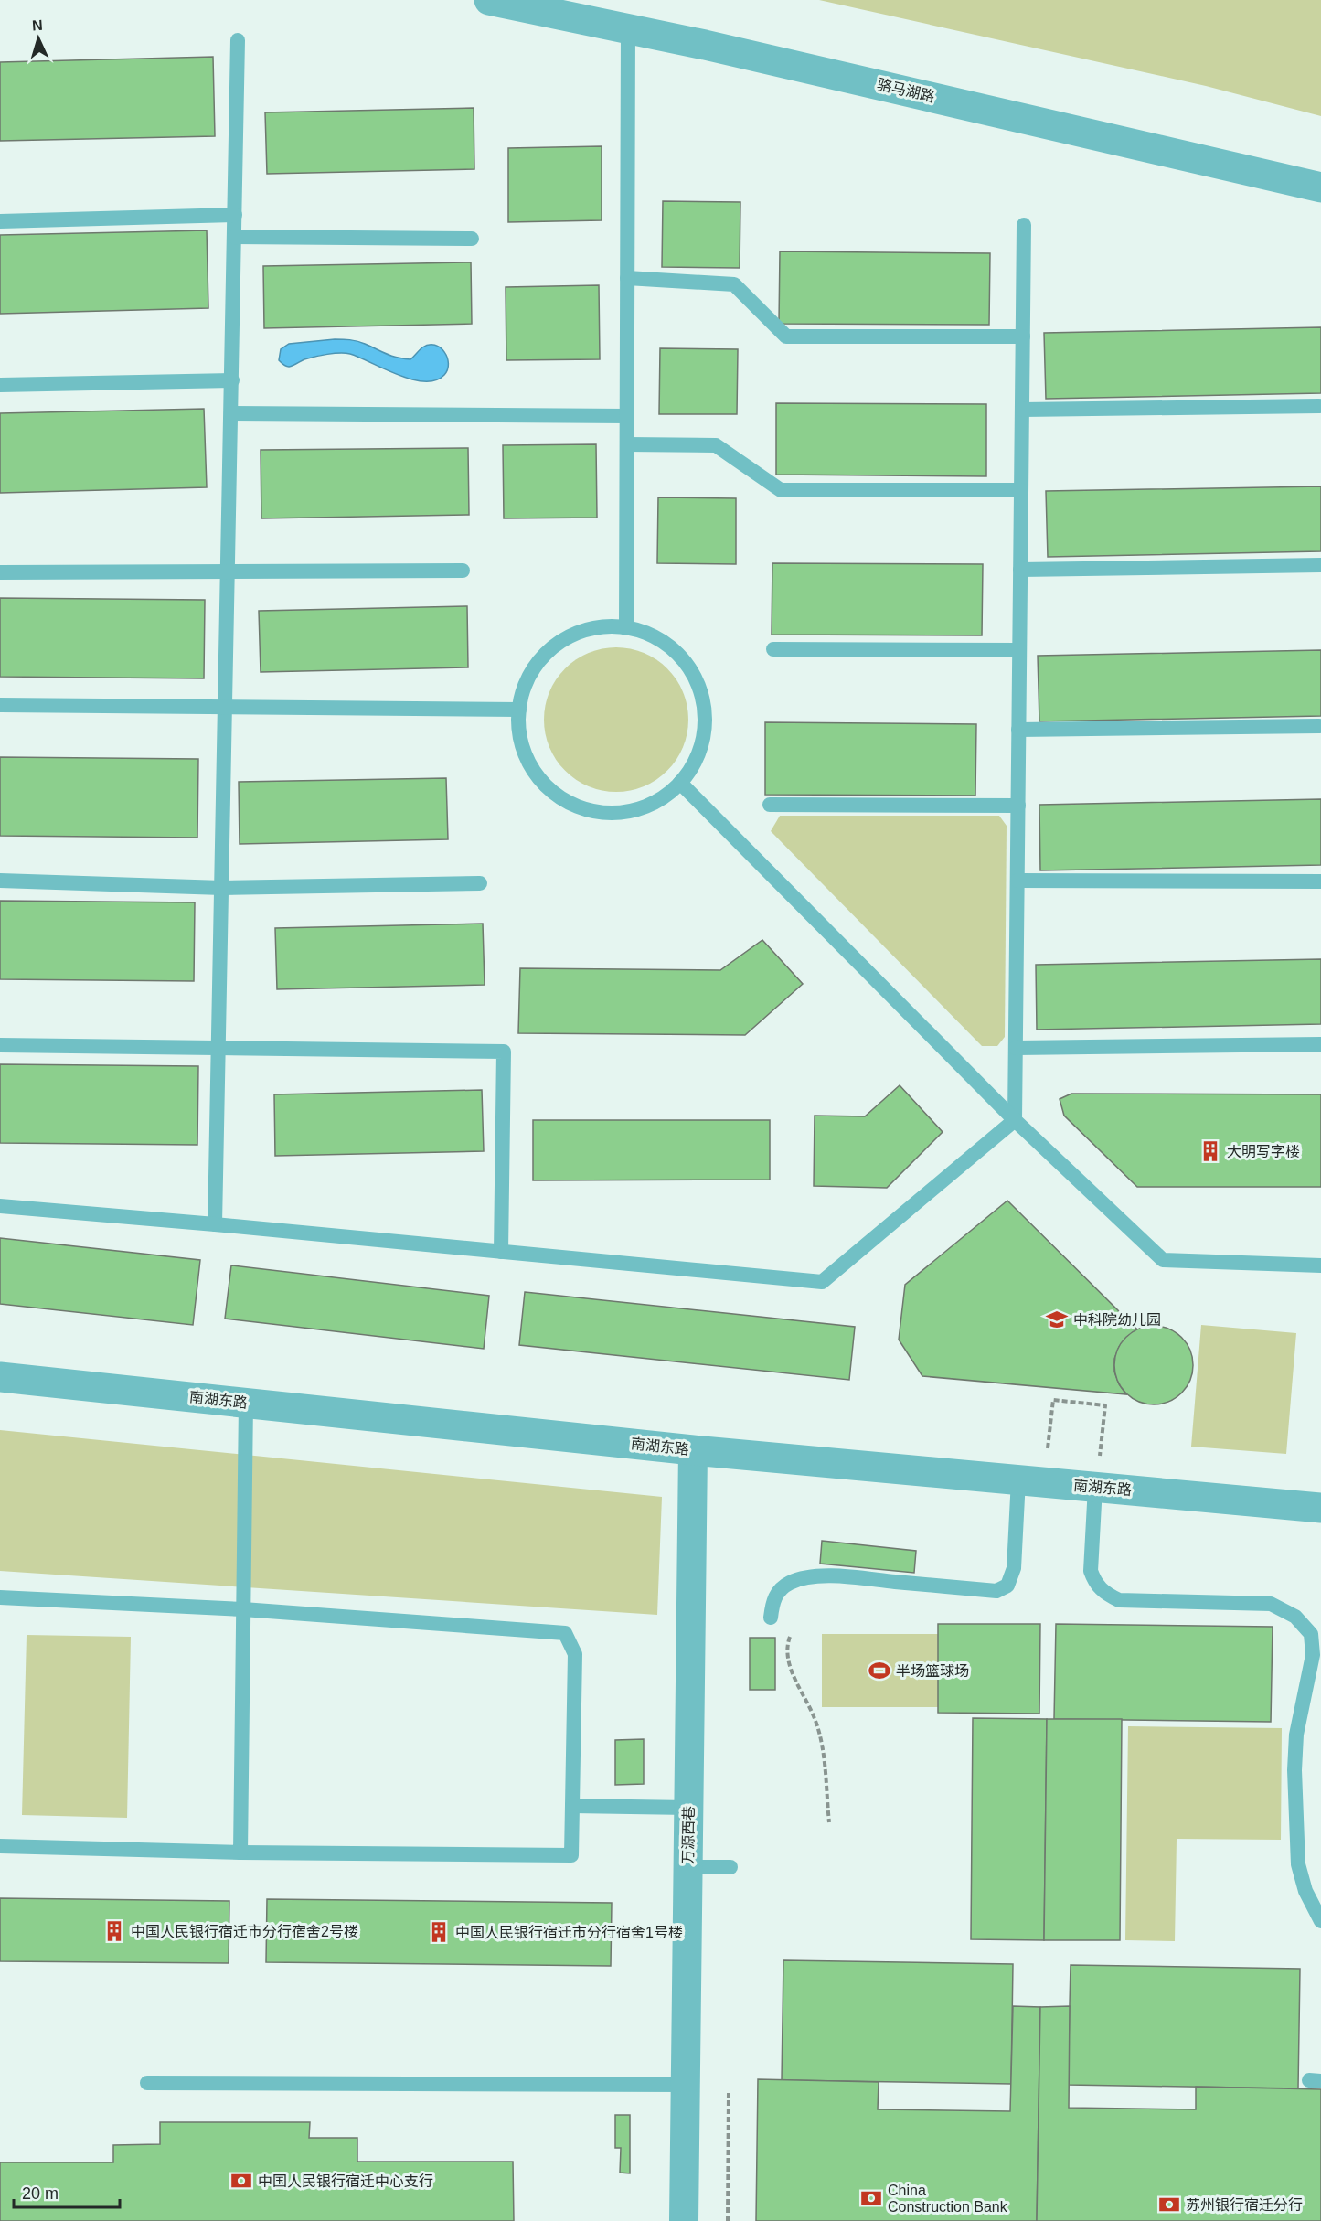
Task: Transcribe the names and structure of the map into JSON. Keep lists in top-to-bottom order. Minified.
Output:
{"streets":{"street":["骆马湖路","南湖东路","万源西巷"]},"crossings":[["南湖东路","万源西巷"]],"places":{"building":["大明写字楼","中国人民银行宿迁市分行宿舍2号楼","中国人民银行宿迁市分行宿舍1号楼"],"school or university":["中科院幼儿园"],"sports":["半场篮球场"],"bank":["中国人民银行宿迁中心支行","China Construction Bank","苏州银行宿迁分行"]},"scale_bar":"20 m","north":"top"}
